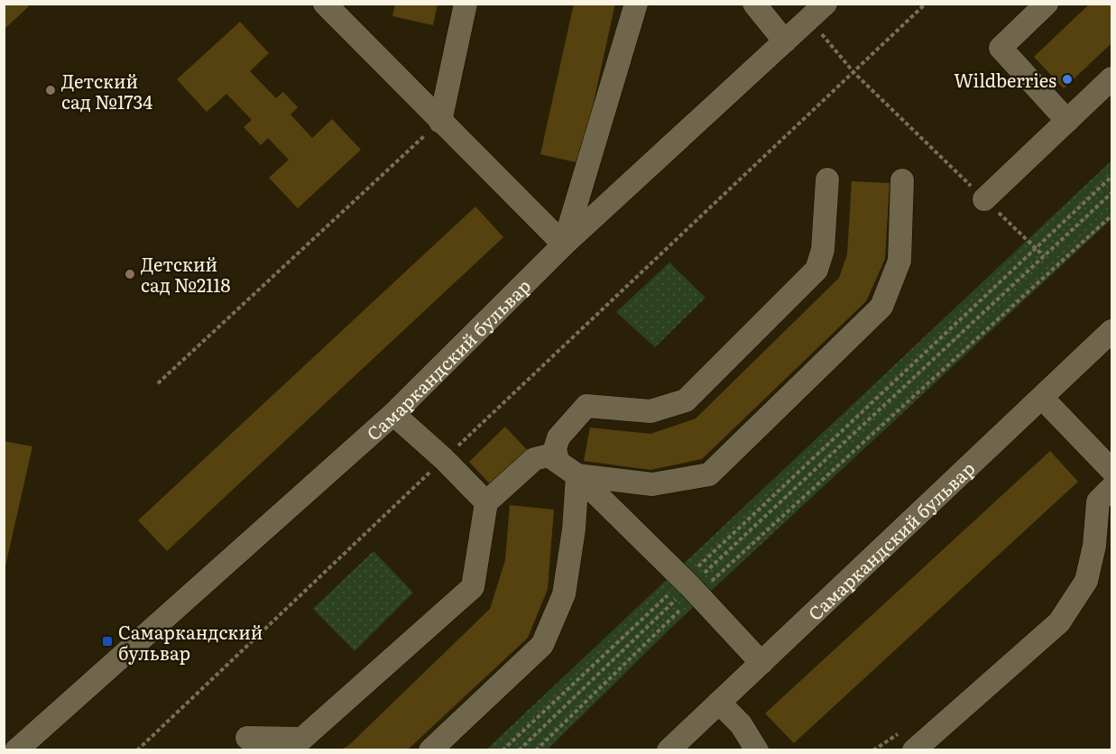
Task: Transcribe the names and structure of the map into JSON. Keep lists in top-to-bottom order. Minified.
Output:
{"streets":{"street":["Самаркандский бульвар"]},"places":{"other":["Wildberries","Детский сад №1734","Детский сад №2118"],"transit":["Самаркандский бульвар"]}}
